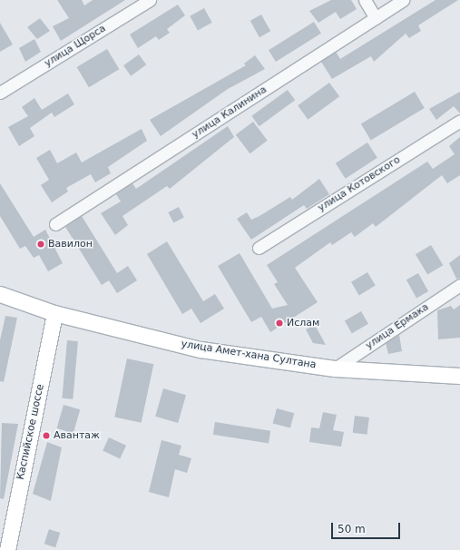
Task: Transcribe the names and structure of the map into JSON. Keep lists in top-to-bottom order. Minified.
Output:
{"streets":{"main road":["улица Амет-хана Султана","Каспийское шоссе"],"street":["улица Щорса","улица Калинина","улица Котовского","улица Ермака"]},"crossings":[["улица Ермака","улица Амет-хана Султана"],["улица Амет-хана Султана","Каспийское шоссе"]],"places":["Вавилон","Ислам","Авантаж"],"scale_bar":"50 m"}
